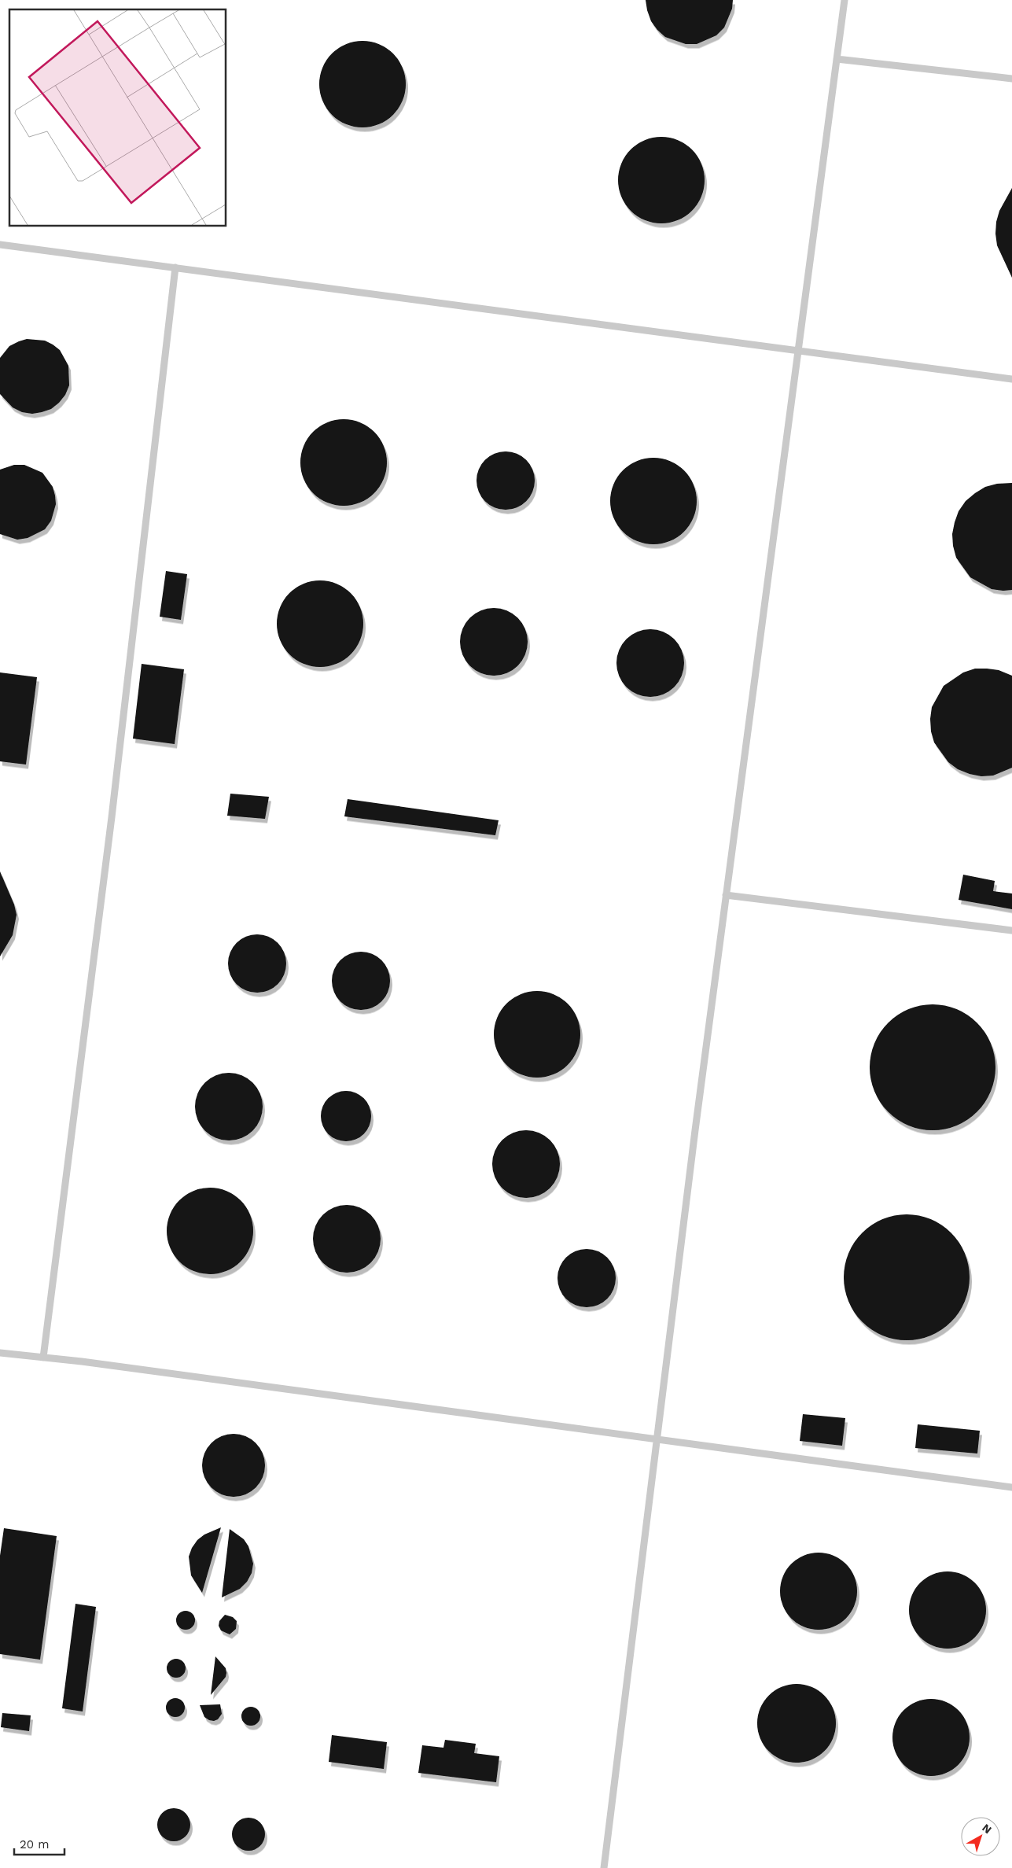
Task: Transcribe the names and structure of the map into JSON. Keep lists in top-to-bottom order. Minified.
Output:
{"scale_bar":"20 m","north":"top right"}
